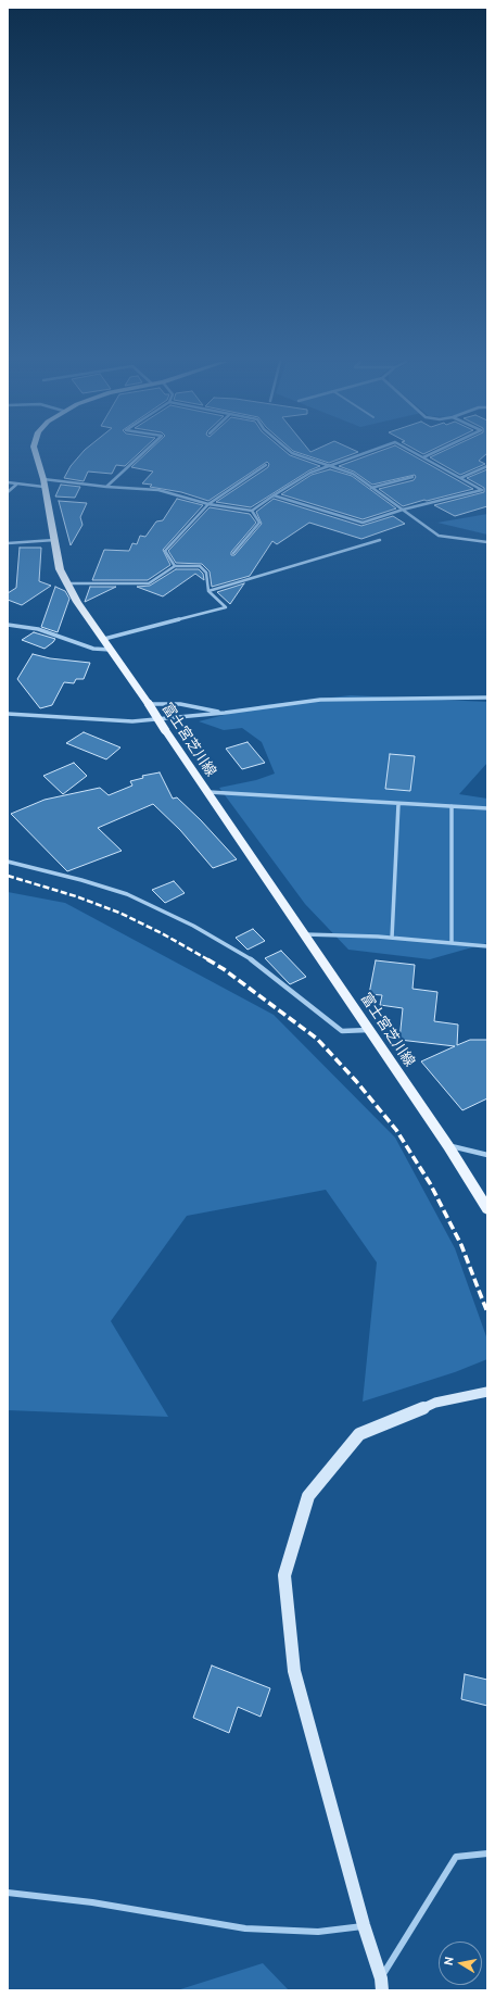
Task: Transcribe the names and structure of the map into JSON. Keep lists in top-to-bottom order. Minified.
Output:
{"streets":{"main road":["富士宮芝川線"]},"north":"left"}
